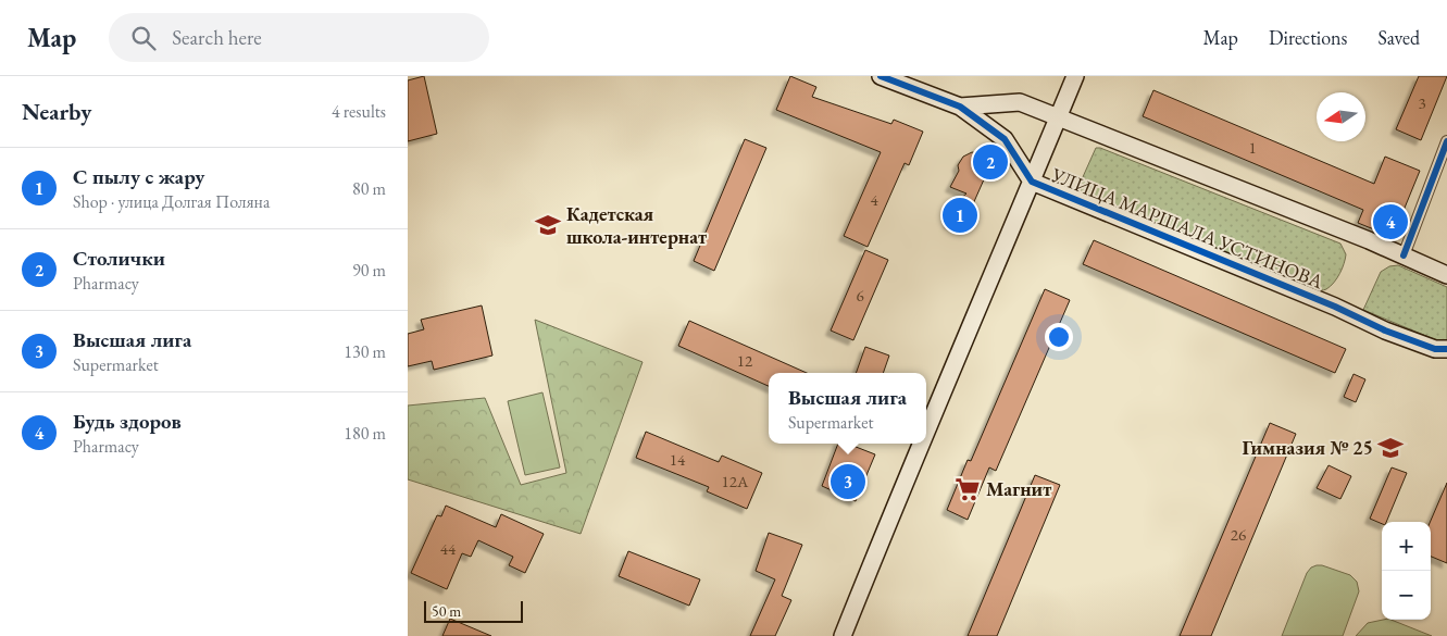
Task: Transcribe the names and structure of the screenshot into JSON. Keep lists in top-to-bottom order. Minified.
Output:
{"streets":{"street":["УЛИЦА МАРШАЛА УСТИНОВА"]},"places":{"school or university":["Кадетская школа-интернат","Гимназия № 25"],"supermarket":["Магнит"]},"house_numbers":["3","1","4","6","12","14","12А","26","44"],"scale_bar":"50 m","north":"left","page":{"header":"Map","search":"Search here","nav":["Map","Directions","Saved"],"heading":["Nearby","4 results"],"pins":["2","1","4","3"],"list":[{"mark":"1","name":"C пылу с жару","note":"Shop · улица Долгая Поляна","value":"80 m"},{"mark":"2","name":"Столички","note":"Pharmacy","value":"90 m"},{"mark":"3","name":"Высшая лига","note":"Supermarket","value":"130 m"},{"mark":"4","name":"Будь здоров","note":"Pharmacy","value":"180 m"}],"popup":["Высшая лига","Supermarket"],"map_buttons":["+","−"],"scale":"50 m"}}
